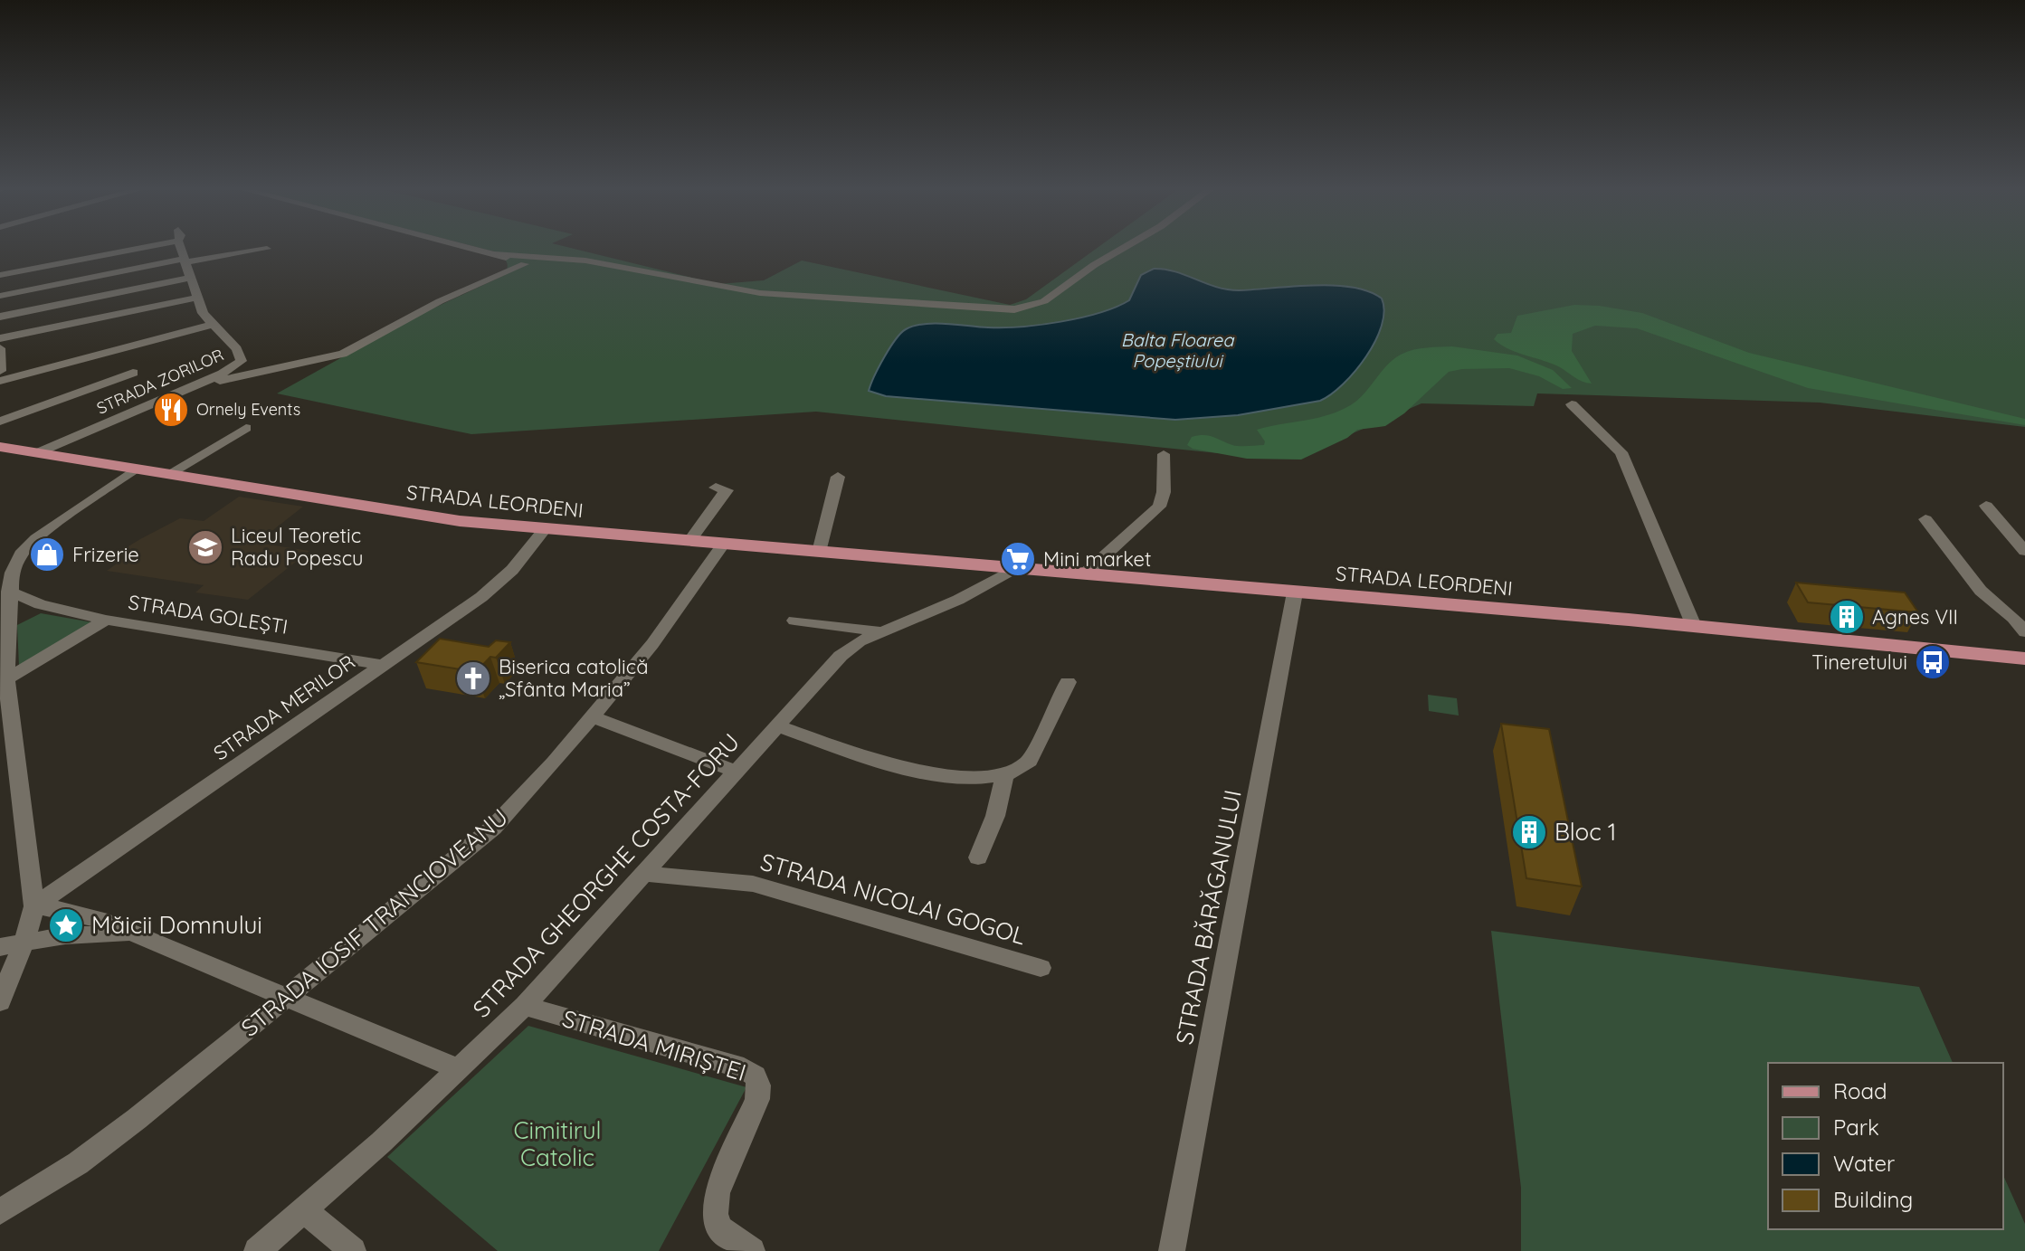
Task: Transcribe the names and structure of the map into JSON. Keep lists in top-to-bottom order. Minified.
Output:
{"streets":{"main road":["STRADA LEORDENI"],"street":["STRADA ZORILOR","STRADA GOLEȘTI","STRADA MERILOR","STRADA GHEORGHE COSTA-FORU","STRADA NICOLAI GOGOL","STRADA BĂRĂGANULUI","STRADA IOSIF TRANCIOVEANU","STRADA MIRIȘTEI"]},"crossings":[["STRADA ZORILOR","STRADA LEORDENI"],["STRADA LEORDENI","STRADA MERILOR"],["STRADA LEORDENI","STRADA GHEORGHE COSTA-FORU"],["STRADA LEORDENI","STRADA BĂRĂGANULUI"],["STRADA LEORDENI","STRADA IOSIF TRANCIOVEANU"],["STRADA GOLEȘTI","STRADA MERILOR"],["STRADA GHEORGHE COSTA-FORU","STRADA NICOLAI GOGOL"],["STRADA GHEORGHE COSTA-FORU","STRADA MIRIȘTEI"]],"water":["Balta Floarea Popeștiului"],"parks":["Cimitirul Catolic"],"places":{"restaurant":["Ornely Events"],"school or university":["Liceul Teoretic Radu Popescu"],"shop":["Frizerie"],"supermarket":["Mini market"],"building":["Agnes VII","Bloc 1"],"bus stop":["Tineretului"],"church":["Biserica catolică „Sfânta Maria”"],"place":["Măicii Domnului"]},"legend":["Road","Park","Water","Building"]}
